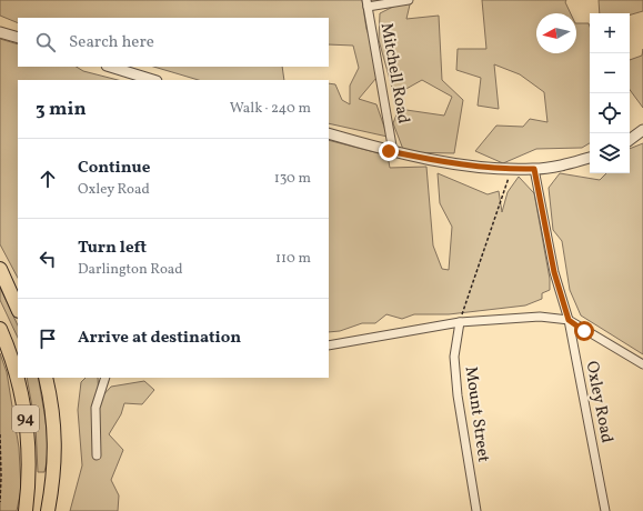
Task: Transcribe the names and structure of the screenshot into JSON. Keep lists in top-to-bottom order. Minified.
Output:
{"streets":{"highway":["94"],"street":["Mitchell Road","Oxley Road","Mount Street"]},"north":"left","page":{"map_buttons":["+","−"],"search":"Search here","heading":["3 min","Walk · 240 m"],"list":[["Continue","Oxley Road","130 m"],["Turn left","Darlington Road","110 m"],"Arrive at destination"]}}
